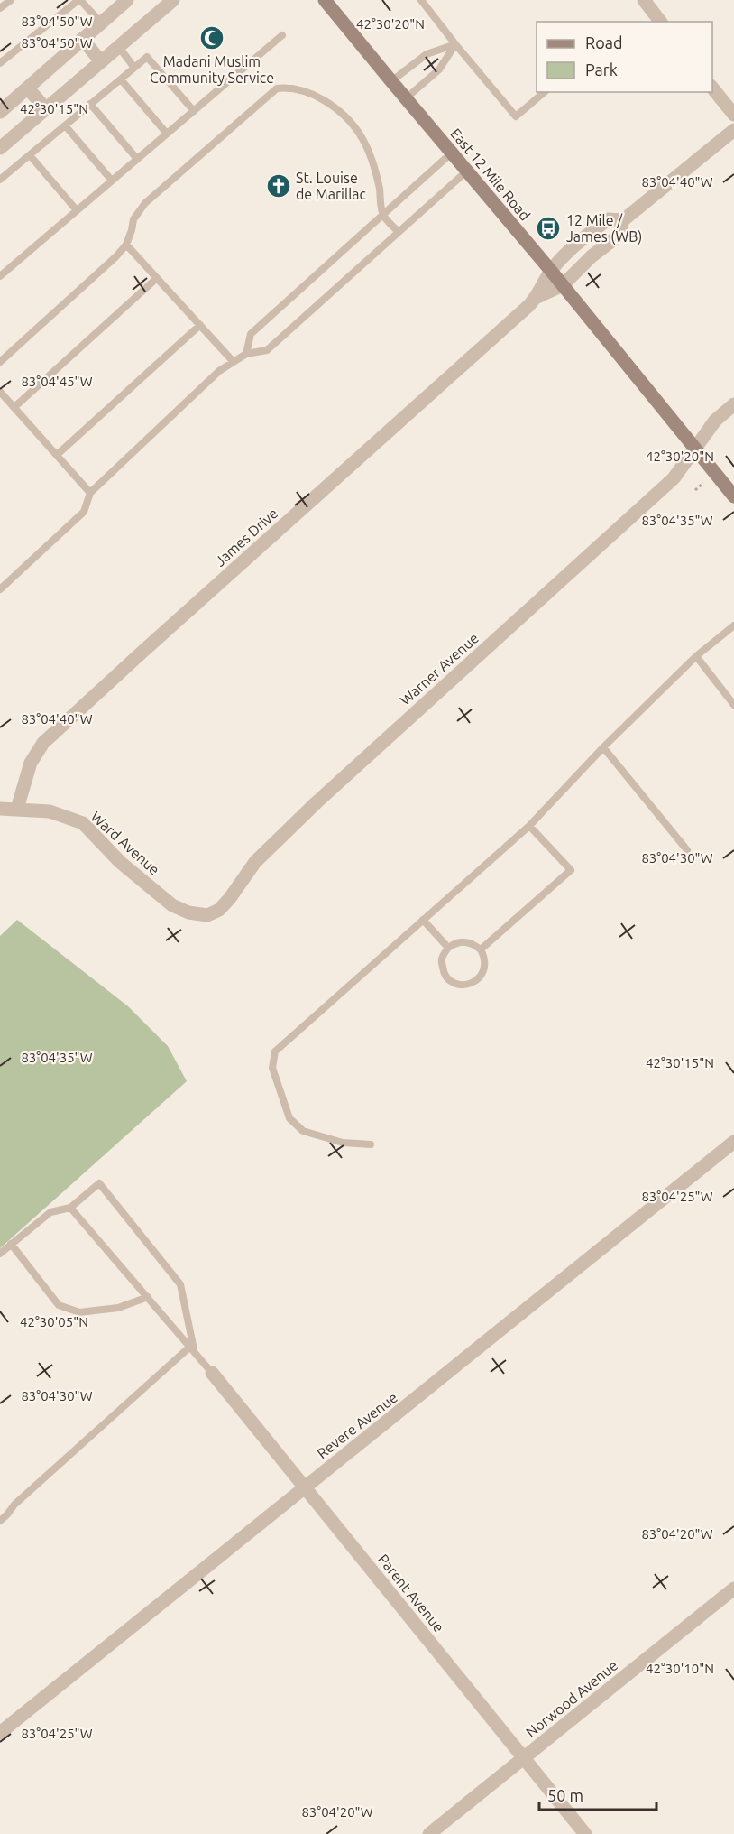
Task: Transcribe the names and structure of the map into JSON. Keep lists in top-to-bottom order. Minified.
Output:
{"streets":{"main road":["East 12 Mile Road"],"street":["James Drive","Warner Avenue","Ward Avenue","Revere Avenue","Parent Avenue","Norwood Avenue"]},"crossings":[["East 12 Mile Road","James Drive"],["East 12 Mile Road","Warner Avenue"],["James Drive","Ward Avenue"],["Warner Avenue","Ward Avenue"],["Revere Avenue","Parent Avenue"],["Parent Avenue","Norwood Avenue"]],"places":{"mosque":["Madani Muslim Community Service"],"church":["St. Louise de Marillac"],"bus stop":["12 Mile / James (WB)"]},"legend":["Road","Park"],"scale_bar":"50 m","coordinates":["83°04'50\"W","42°30'20\"N","42°30'15\"N","83°04'40\"W","83°04'45\"W","83°04'35\"W","83°04'30\"W","83°04'25\"W","42°30'05\"N","83°04'20\"W","42°30'10\"N"]}
